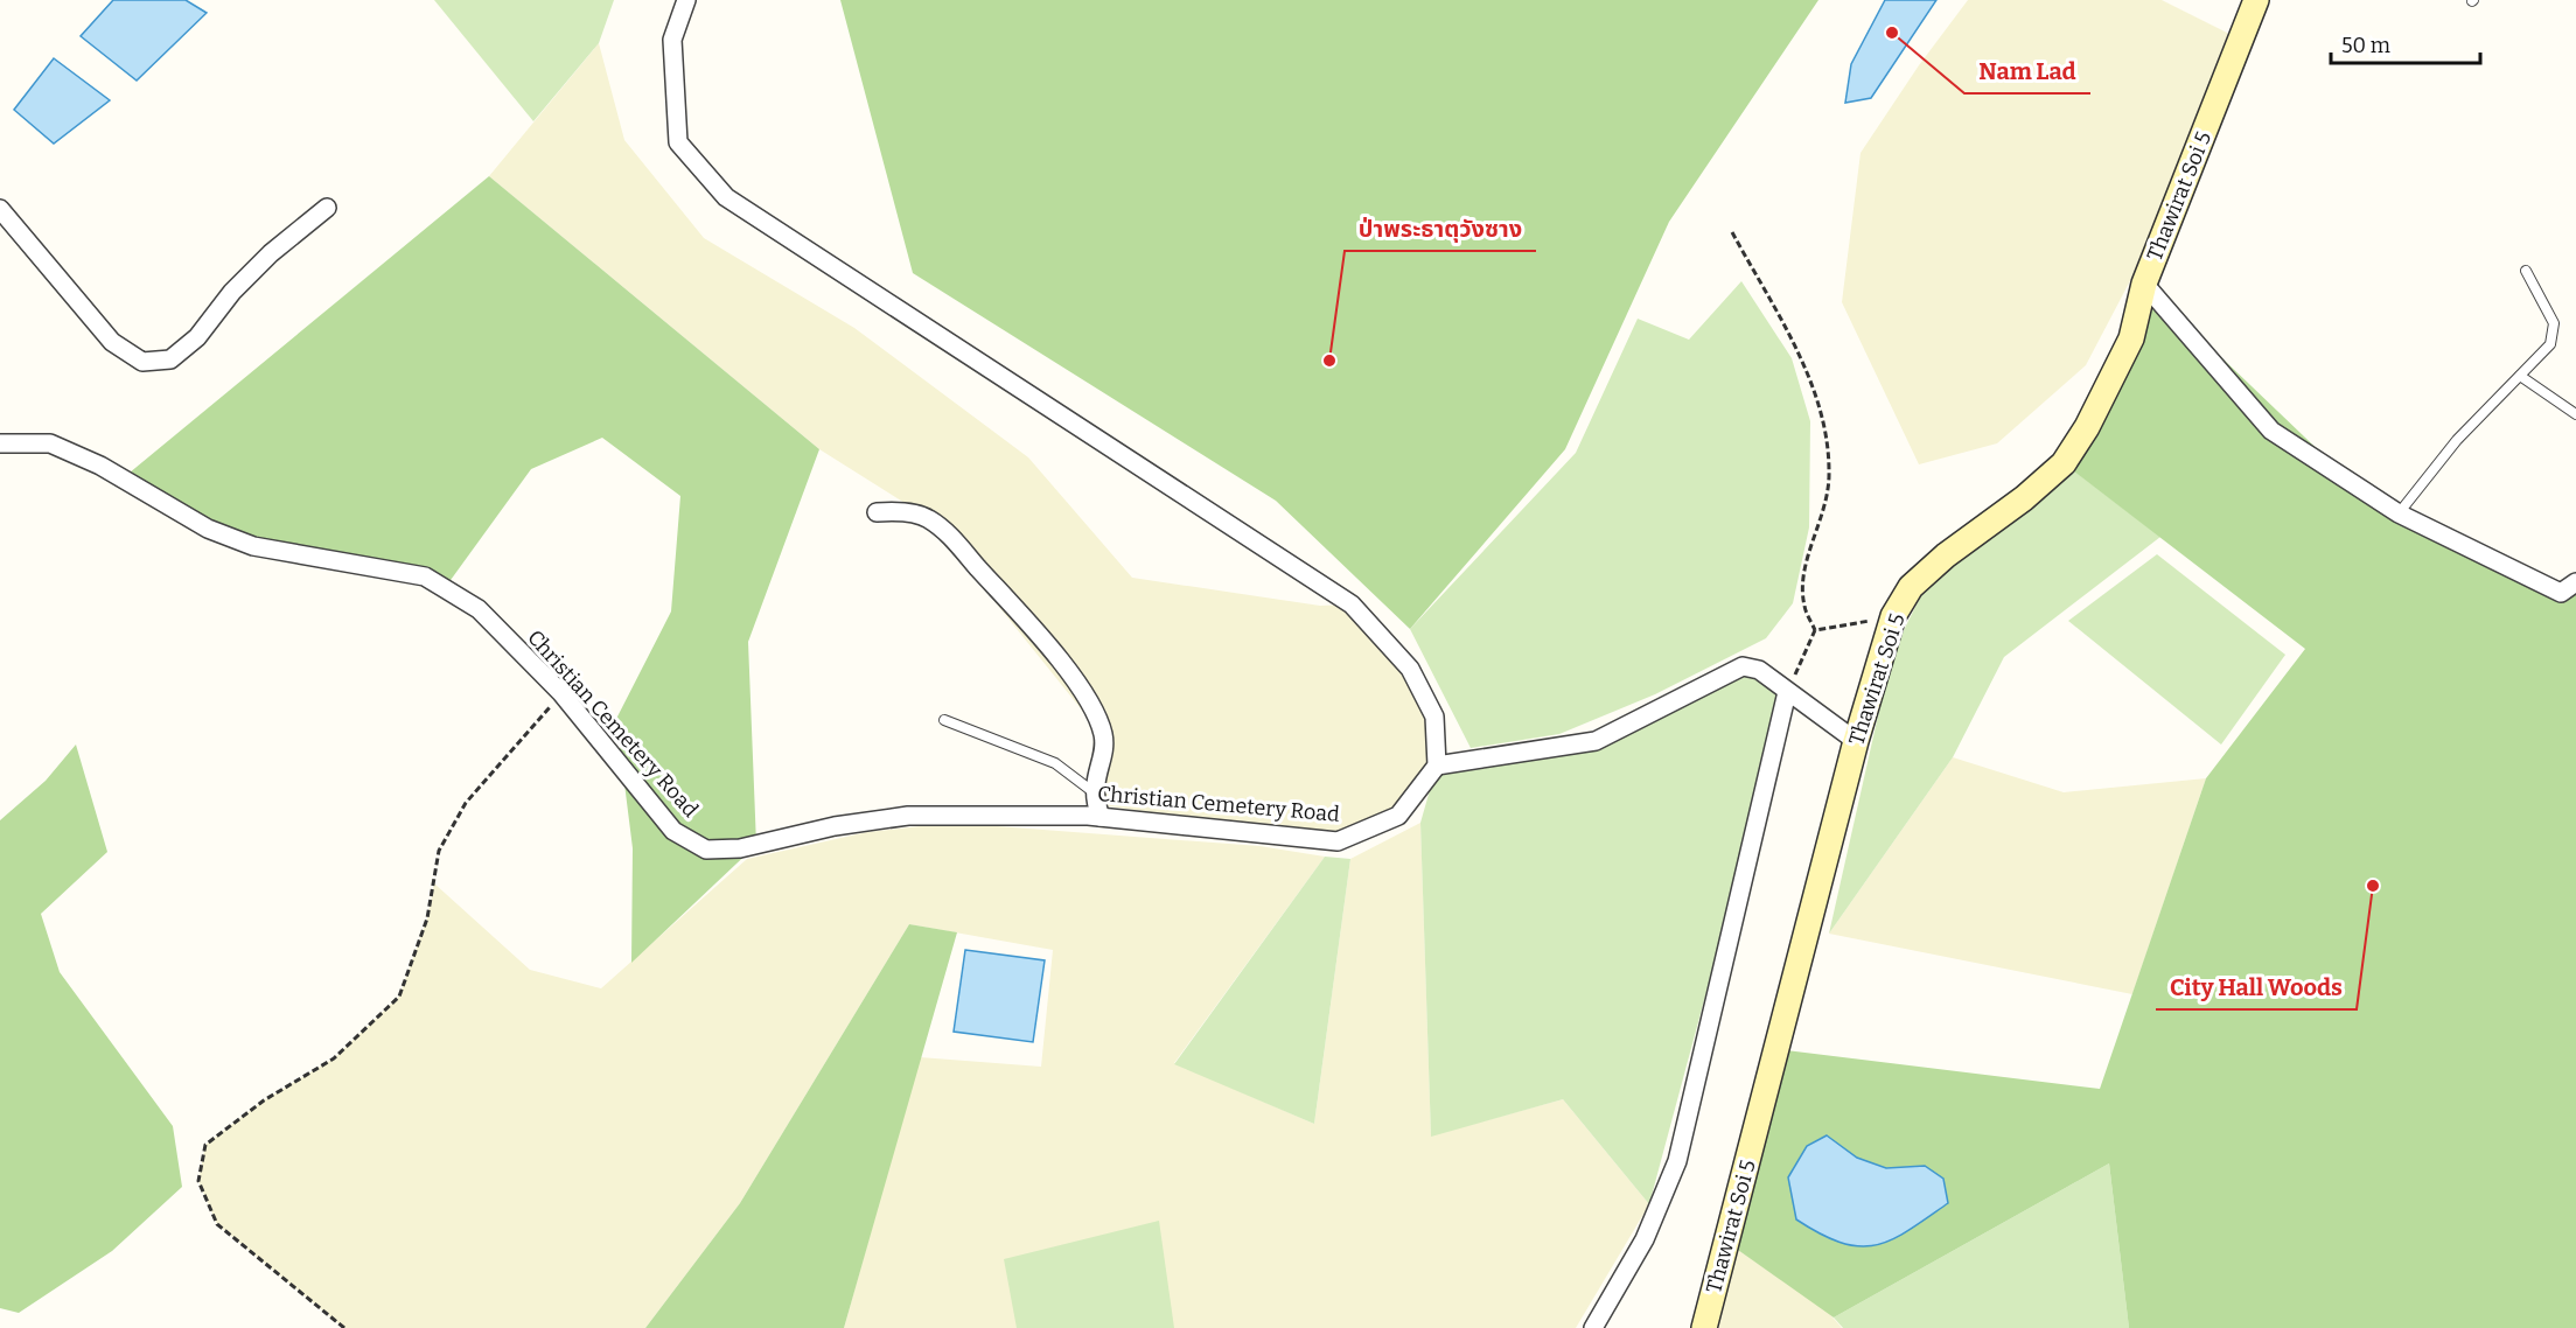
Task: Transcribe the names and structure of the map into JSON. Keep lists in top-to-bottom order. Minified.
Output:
{"streets":{"street":["Thawirat Soi 5","Christian Cemetery Road"]},"places":["Nam Lad","ป่าพระธาตุวังซาง","City Hall Woods"],"scale_bar":"50 m"}
